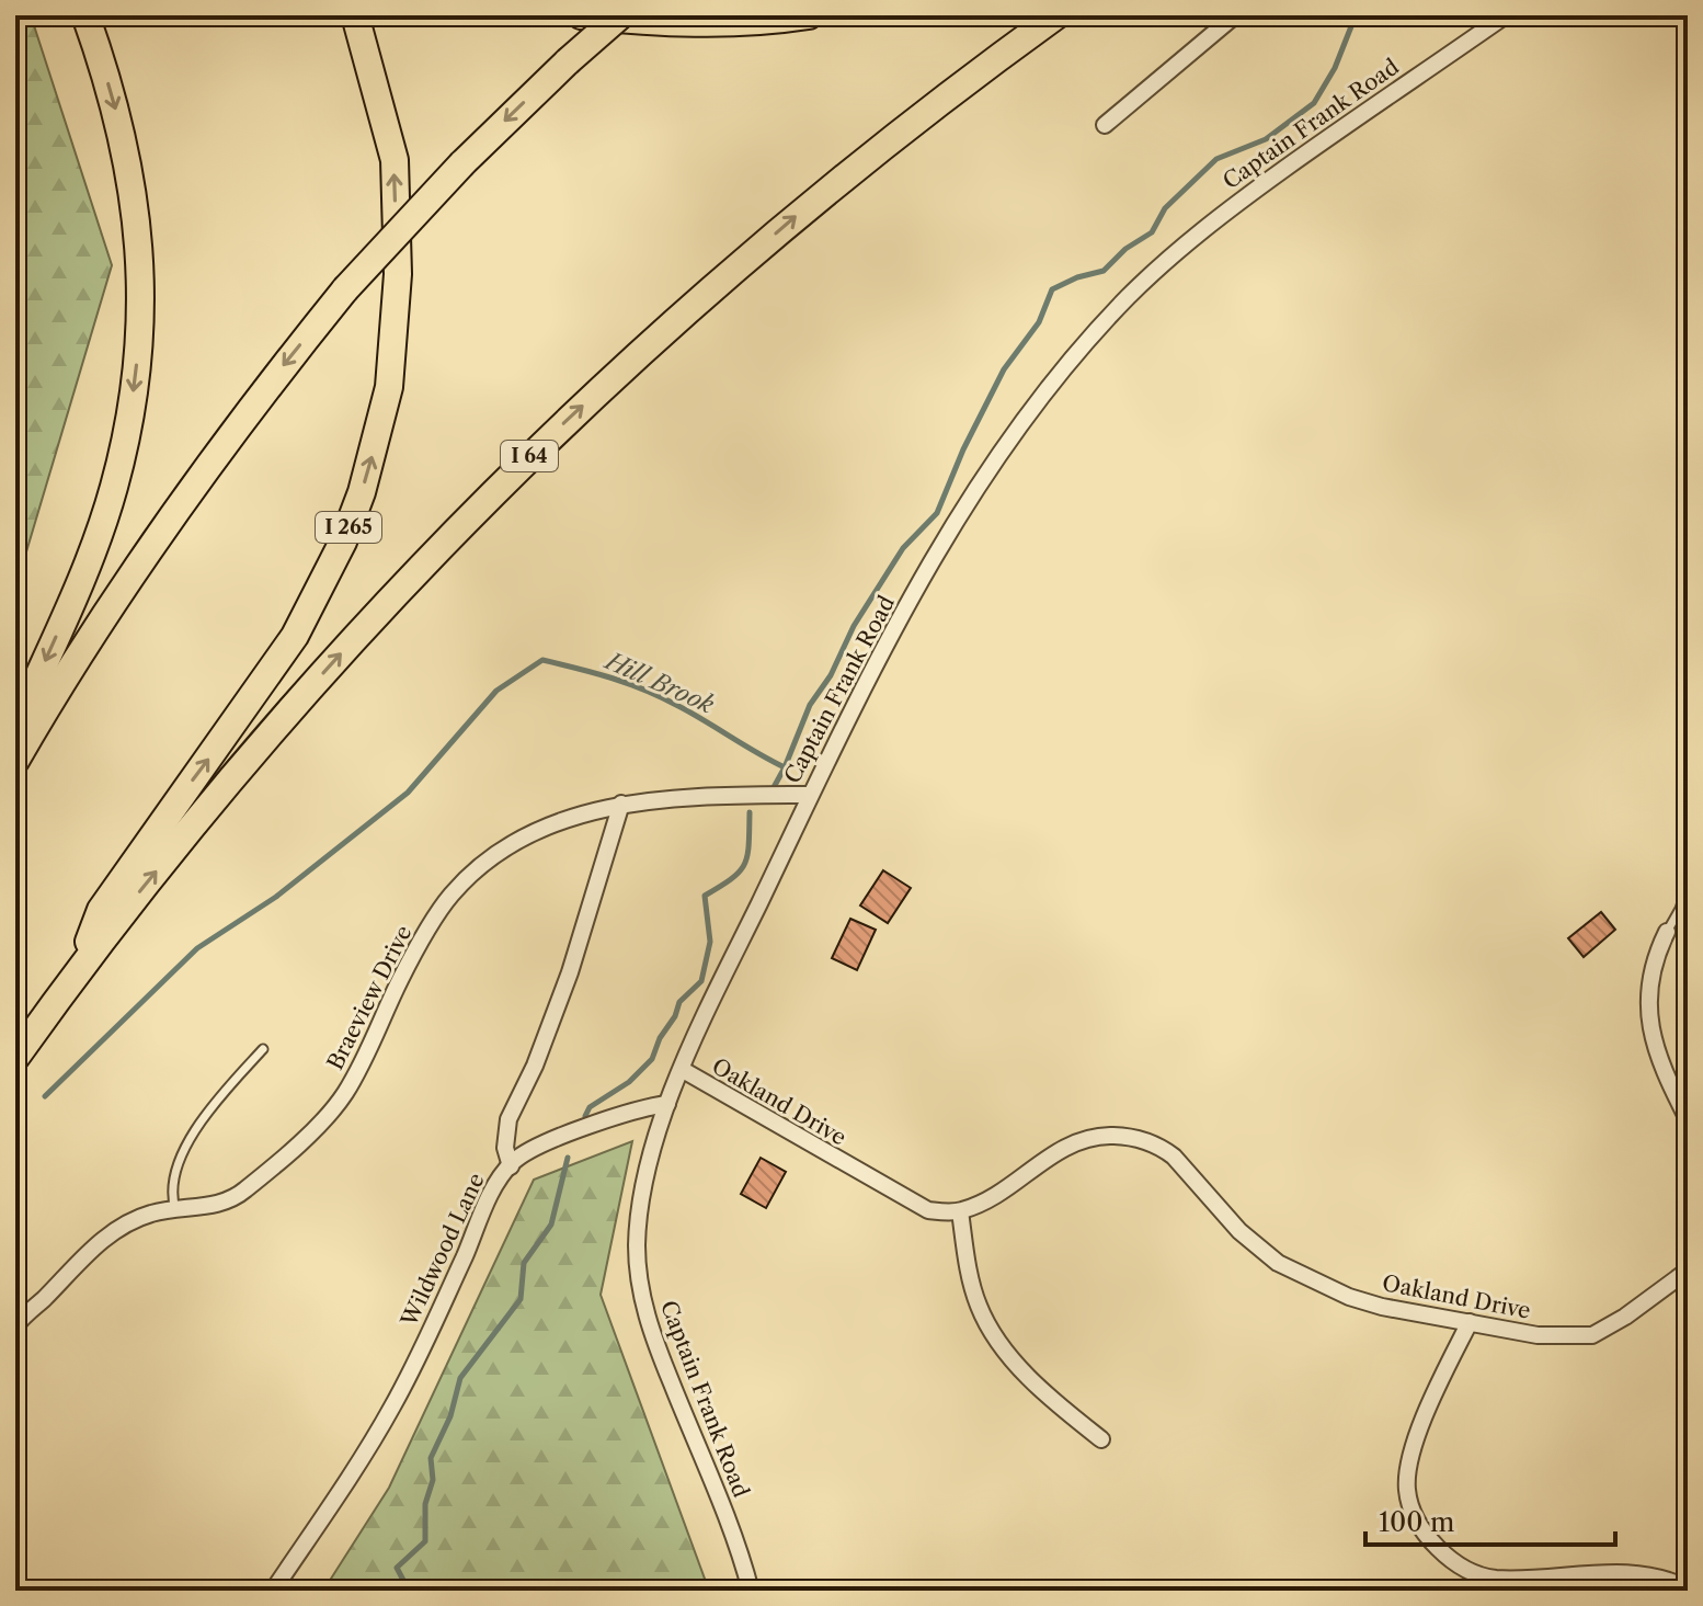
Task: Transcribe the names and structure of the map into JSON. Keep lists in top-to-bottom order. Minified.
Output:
{"streets":{"highway":["I 64","I 265"],"street":["Captain Frank Road","Braeview Drive","Oakland Drive","Wildwood Lane"]},"crossings":[["Captain Frank Road","Braeview Drive"],["Captain Frank Road","Oakland Drive"],["I 64","I 265"],["Braeview Drive","Wildwood Lane"]],"water":["Hill Brook"],"scale_bar":"100 m"}
